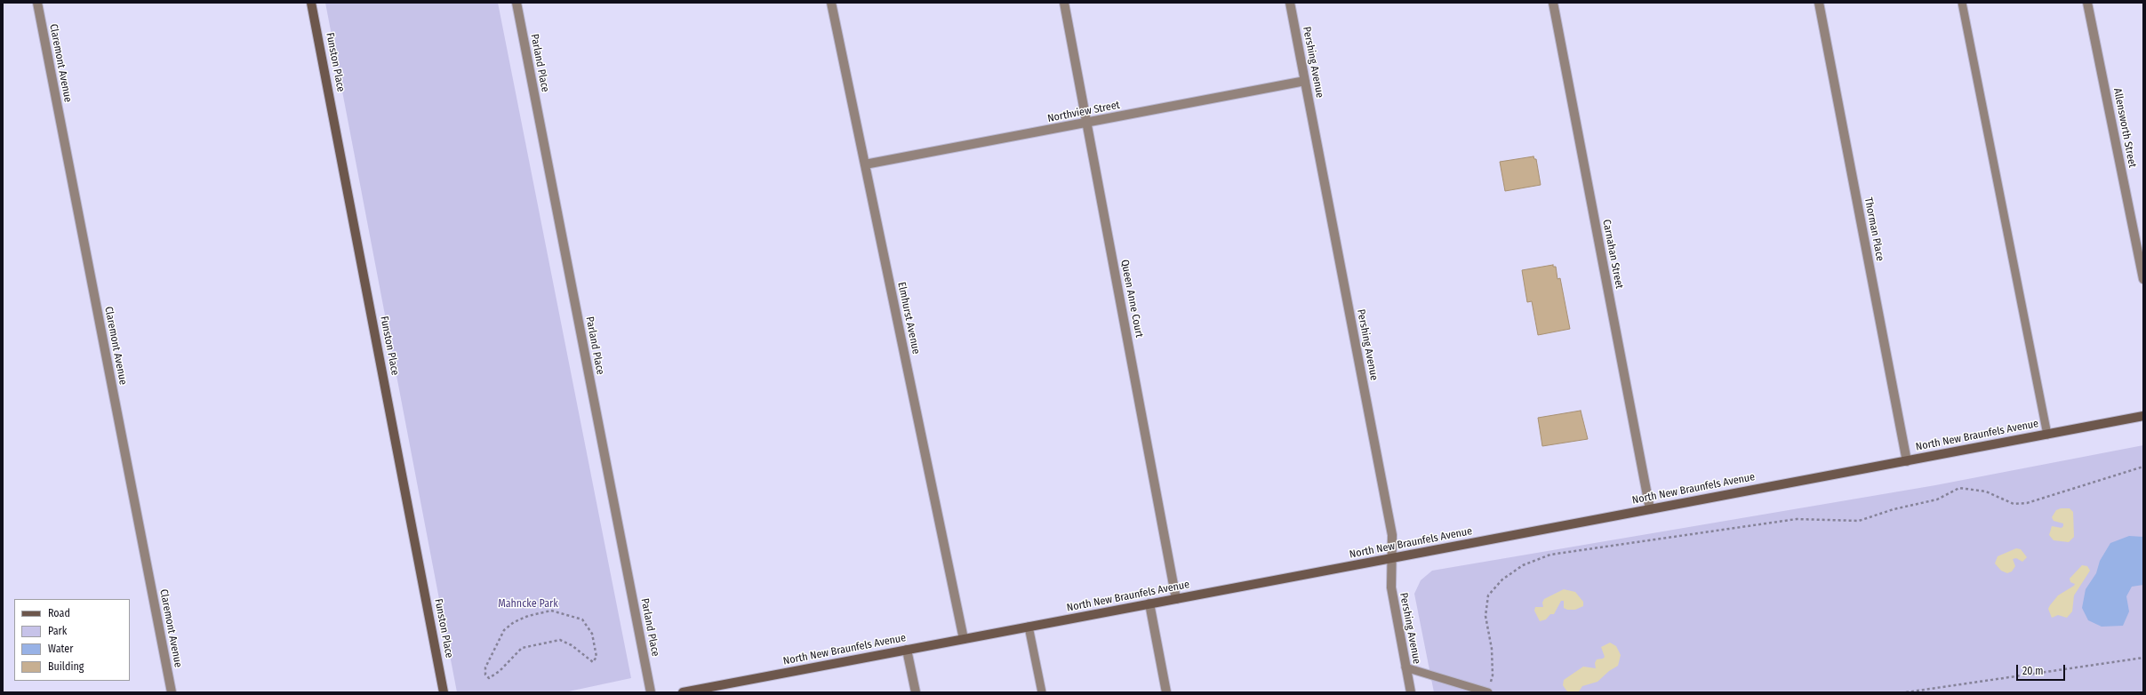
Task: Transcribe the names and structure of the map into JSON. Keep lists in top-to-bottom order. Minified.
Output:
{"streets":{"street":["Funston Place","Pershing Avenue","Claremont Avenue","Parland Place","Northview Street","Allensworth Street","Thorman Place","Carnahan Street","Queen Anne Court","Elmhurst Avenue","North New Braunfels Avenue"]},"crossings":[["Pershing Avenue","Northview Street"],["Pershing Avenue","North New Braunfels Avenue"],["Northview Street","Queen Anne Court"],["Northview Street","Elmhurst Avenue"],["Thorman Place","North New Braunfels Avenue"],["Carnahan Street","North New Braunfels Avenue"],["Queen Anne Court","North New Braunfels Avenue"],["Elmhurst Avenue","North New Braunfels Avenue"]],"parks":["Mahncke Park"],"legend":["Road","Park","Water","Building"],"scale_bar":"20 m"}
